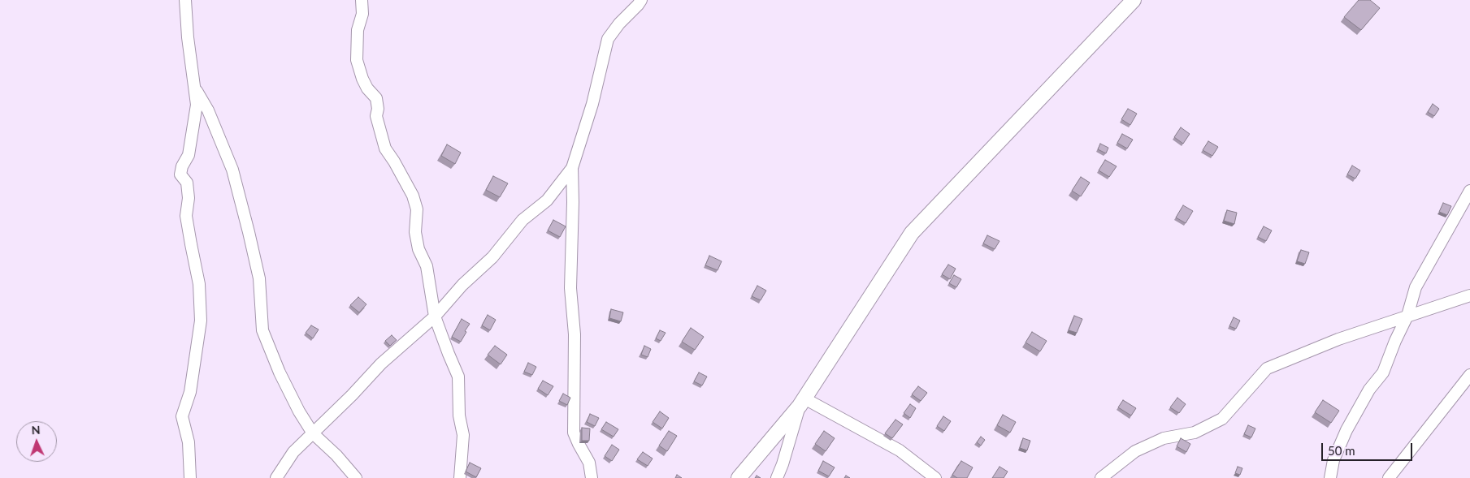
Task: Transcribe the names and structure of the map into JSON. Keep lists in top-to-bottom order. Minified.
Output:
{"scale_bar":"50 m","north":"top"}
